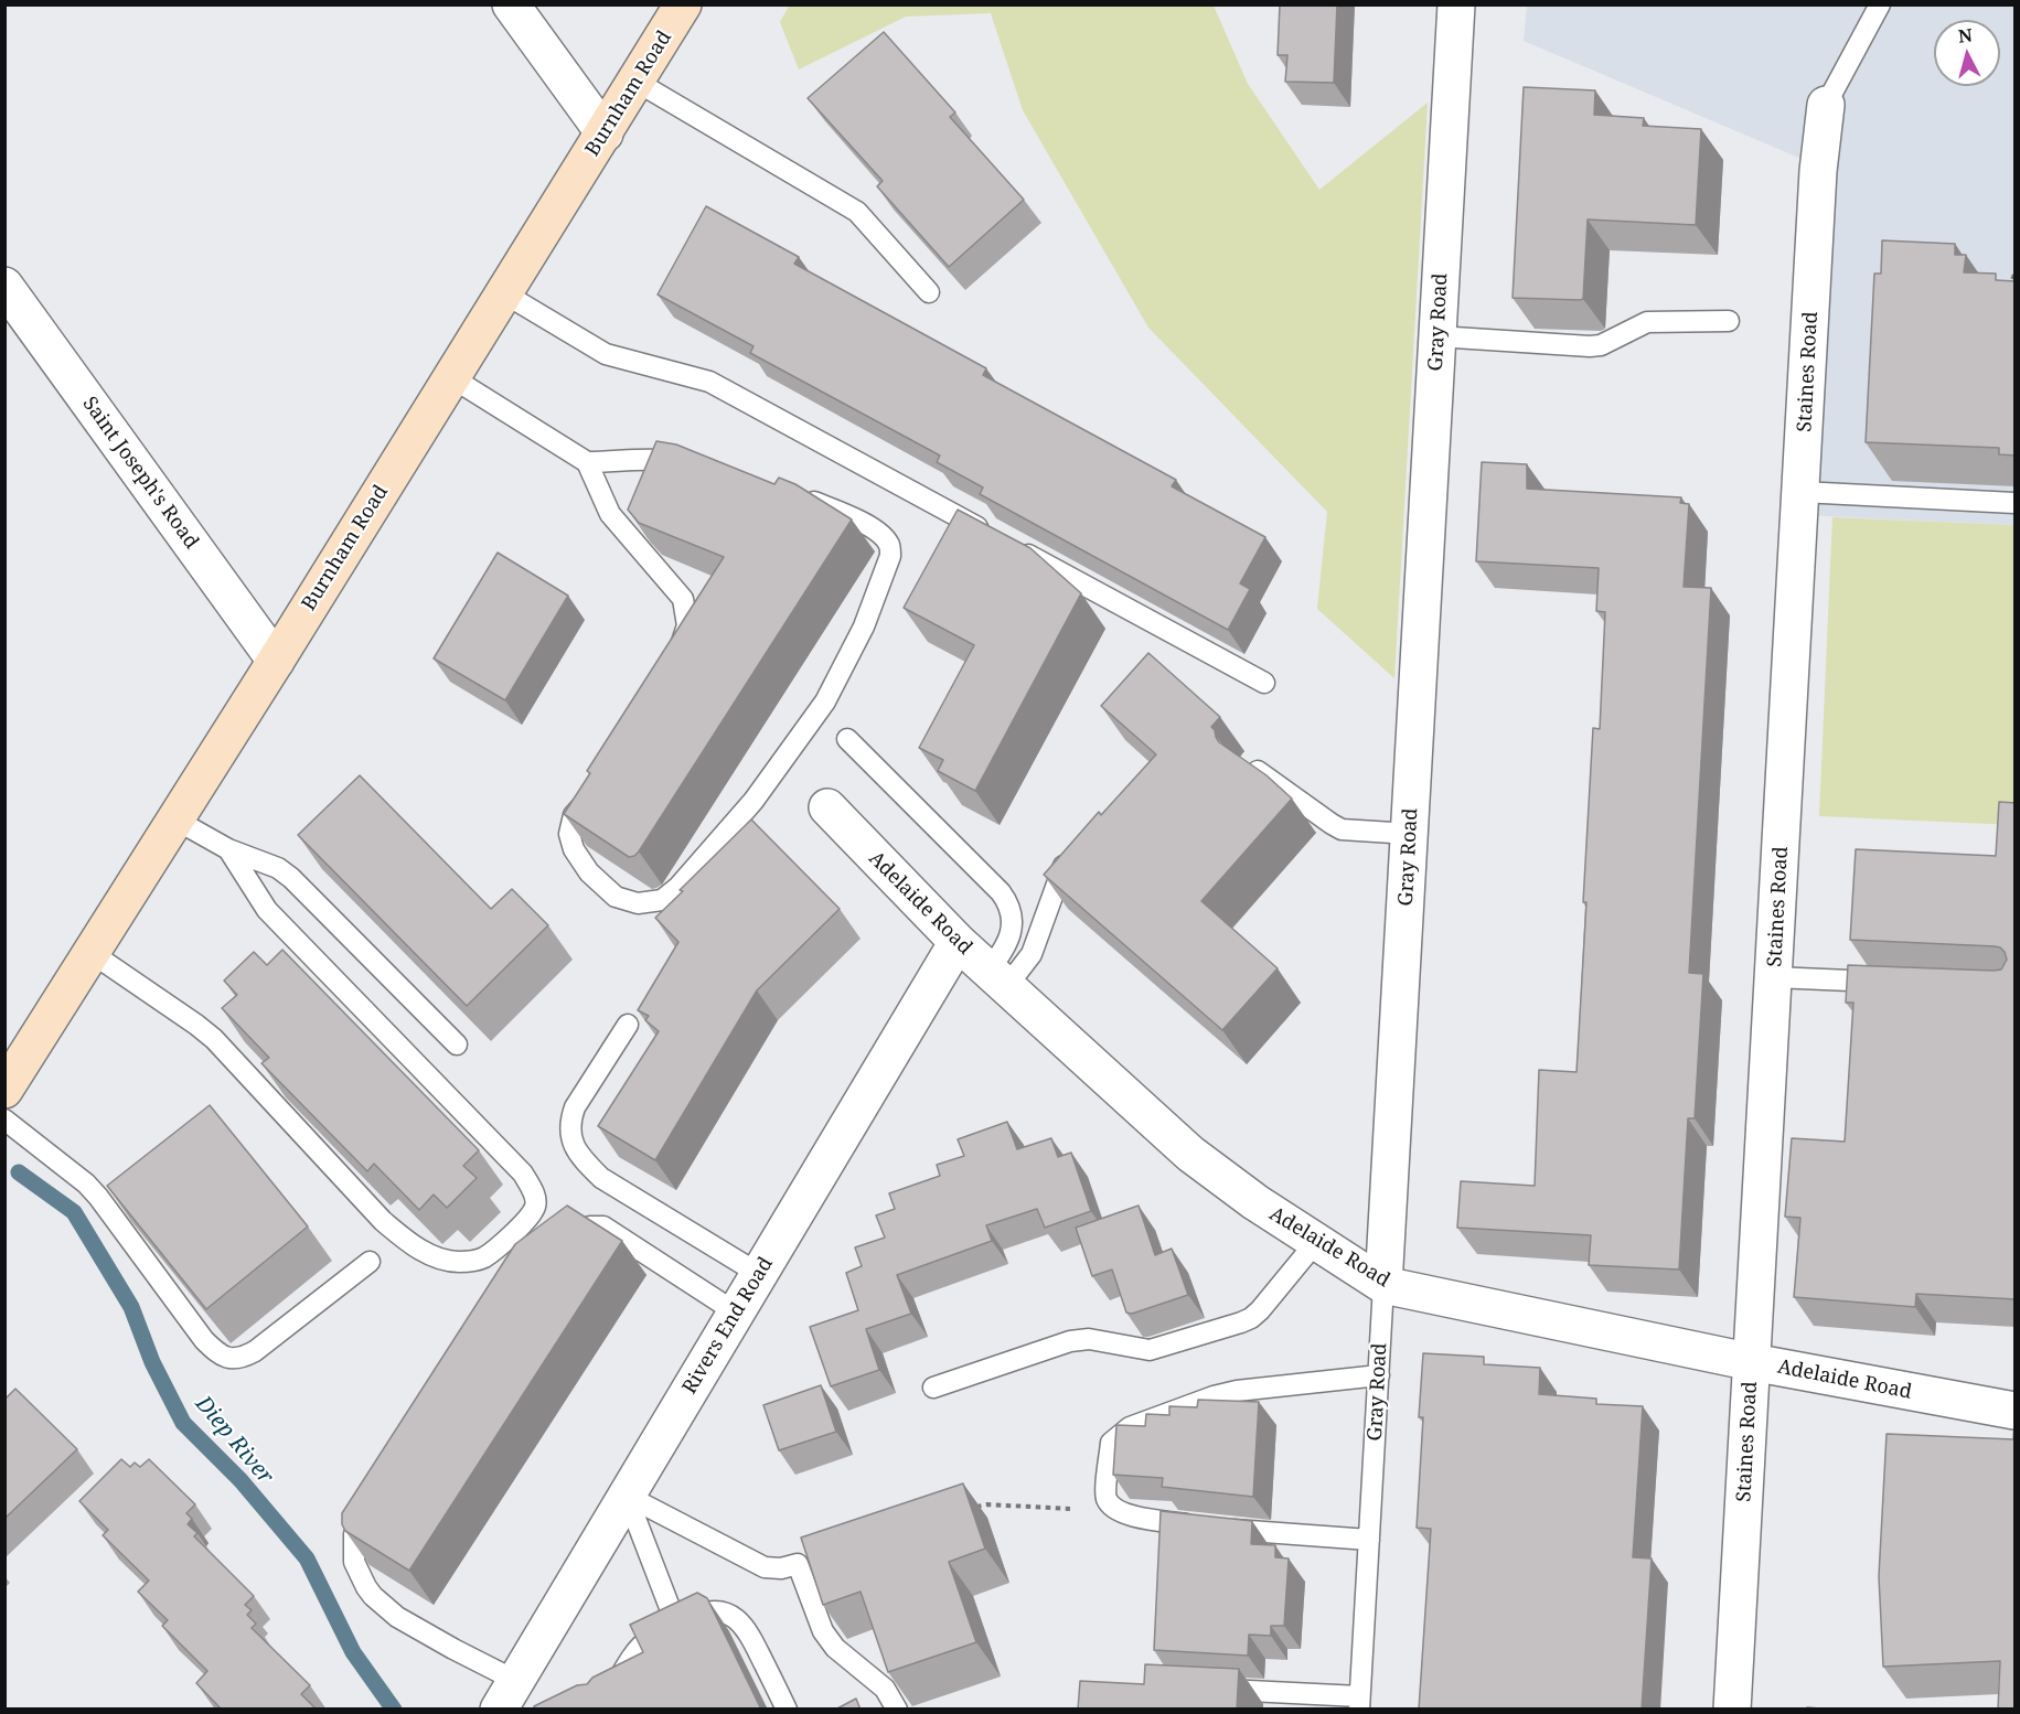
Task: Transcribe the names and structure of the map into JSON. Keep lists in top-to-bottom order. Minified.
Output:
{"streets":{"street":["Burnham Road","Gray Road","Staines Road","Saint Joseph's Road","Adelaide Road","Rivers End Road"]},"crossings":[["Burnham Road","Saint Joseph's Road"],["Gray Road","Adelaide Road"],["Staines Road","Adelaide Road"],["Adelaide Road","Rivers End Road"]],"water":["Diep River"],"north":"top"}
